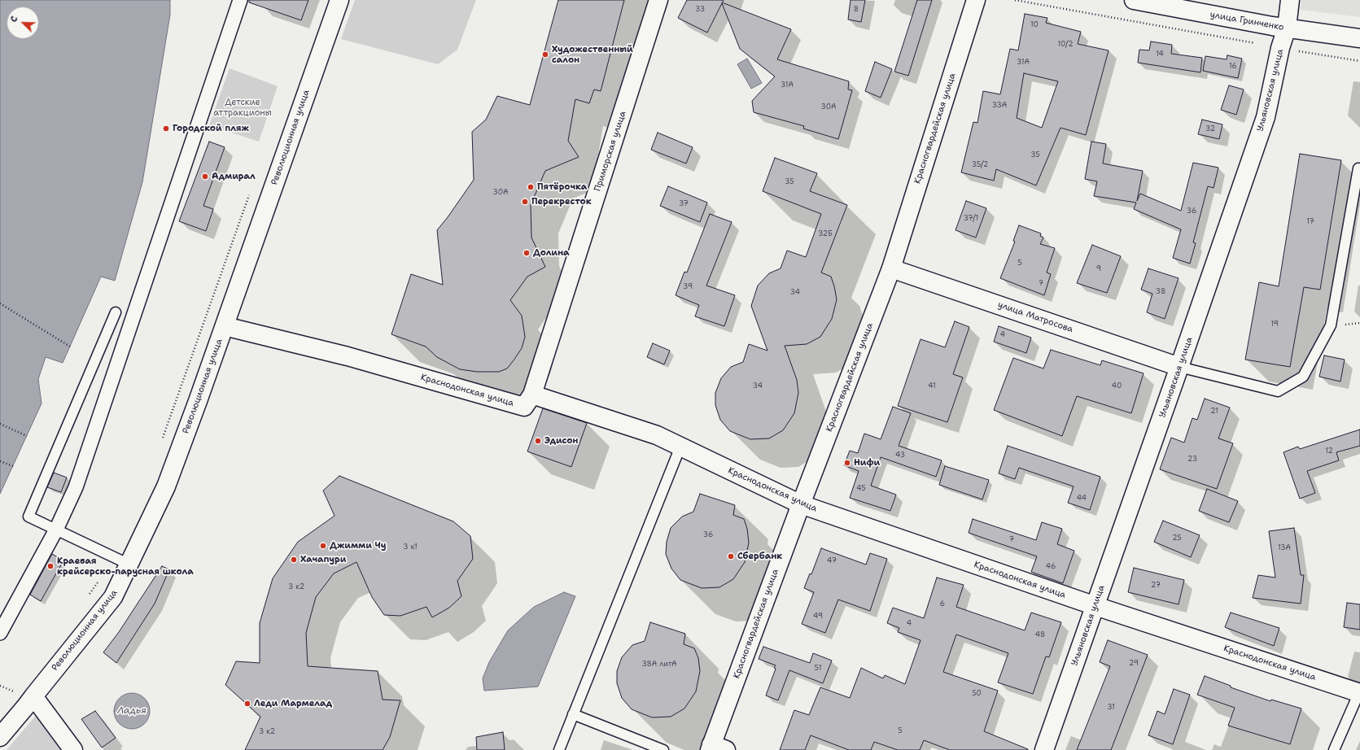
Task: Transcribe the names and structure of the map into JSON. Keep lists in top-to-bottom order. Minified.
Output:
{"streets":{"street":["улица Гринченко","Ульяновская улица","Красногвардейская улица","Революционная улица","Приморская улица","улица Матросова","Краснодонская улица"]},"crossings":[["улица Гринченко","Ульяновская улица"],["Ульяновская улица","улица Матросова"],["Ульяновская улица","Краснодонская улица"],["Красногвардейская улица","улица Матросова"],["Красногвардейская улица","Краснодонская улица"],["Революционная улица","Краснодонская улица"],["Приморская улица","Краснодонская улица"]],"water":["Ладья"],"parks":["Детские аттракционы"],"places":["Художественный салон","Городской пляж","Адмирал","Пятёрочка","Перекресток","Долина","Эдисон","Нифи","Джимми Чу","Сбербанк","Хачапури","Краевая крейсерско-парусная школа","Леди Мармелад"],"house_numbers":["33","8","10","10/2","14","31А","16","31А","33А","30А","32","35","35/2","35","30А","37","36","37/1","17","32Б","5","9","7","39","38","34","19","4","34","41","40","21","12","43","23","45","44","36","25","7","3 к1","13А","47","46","27","3 к2","6","49","4","48","29","38А литА","51","50","31","5","3 к2"],"north":"top left"}
